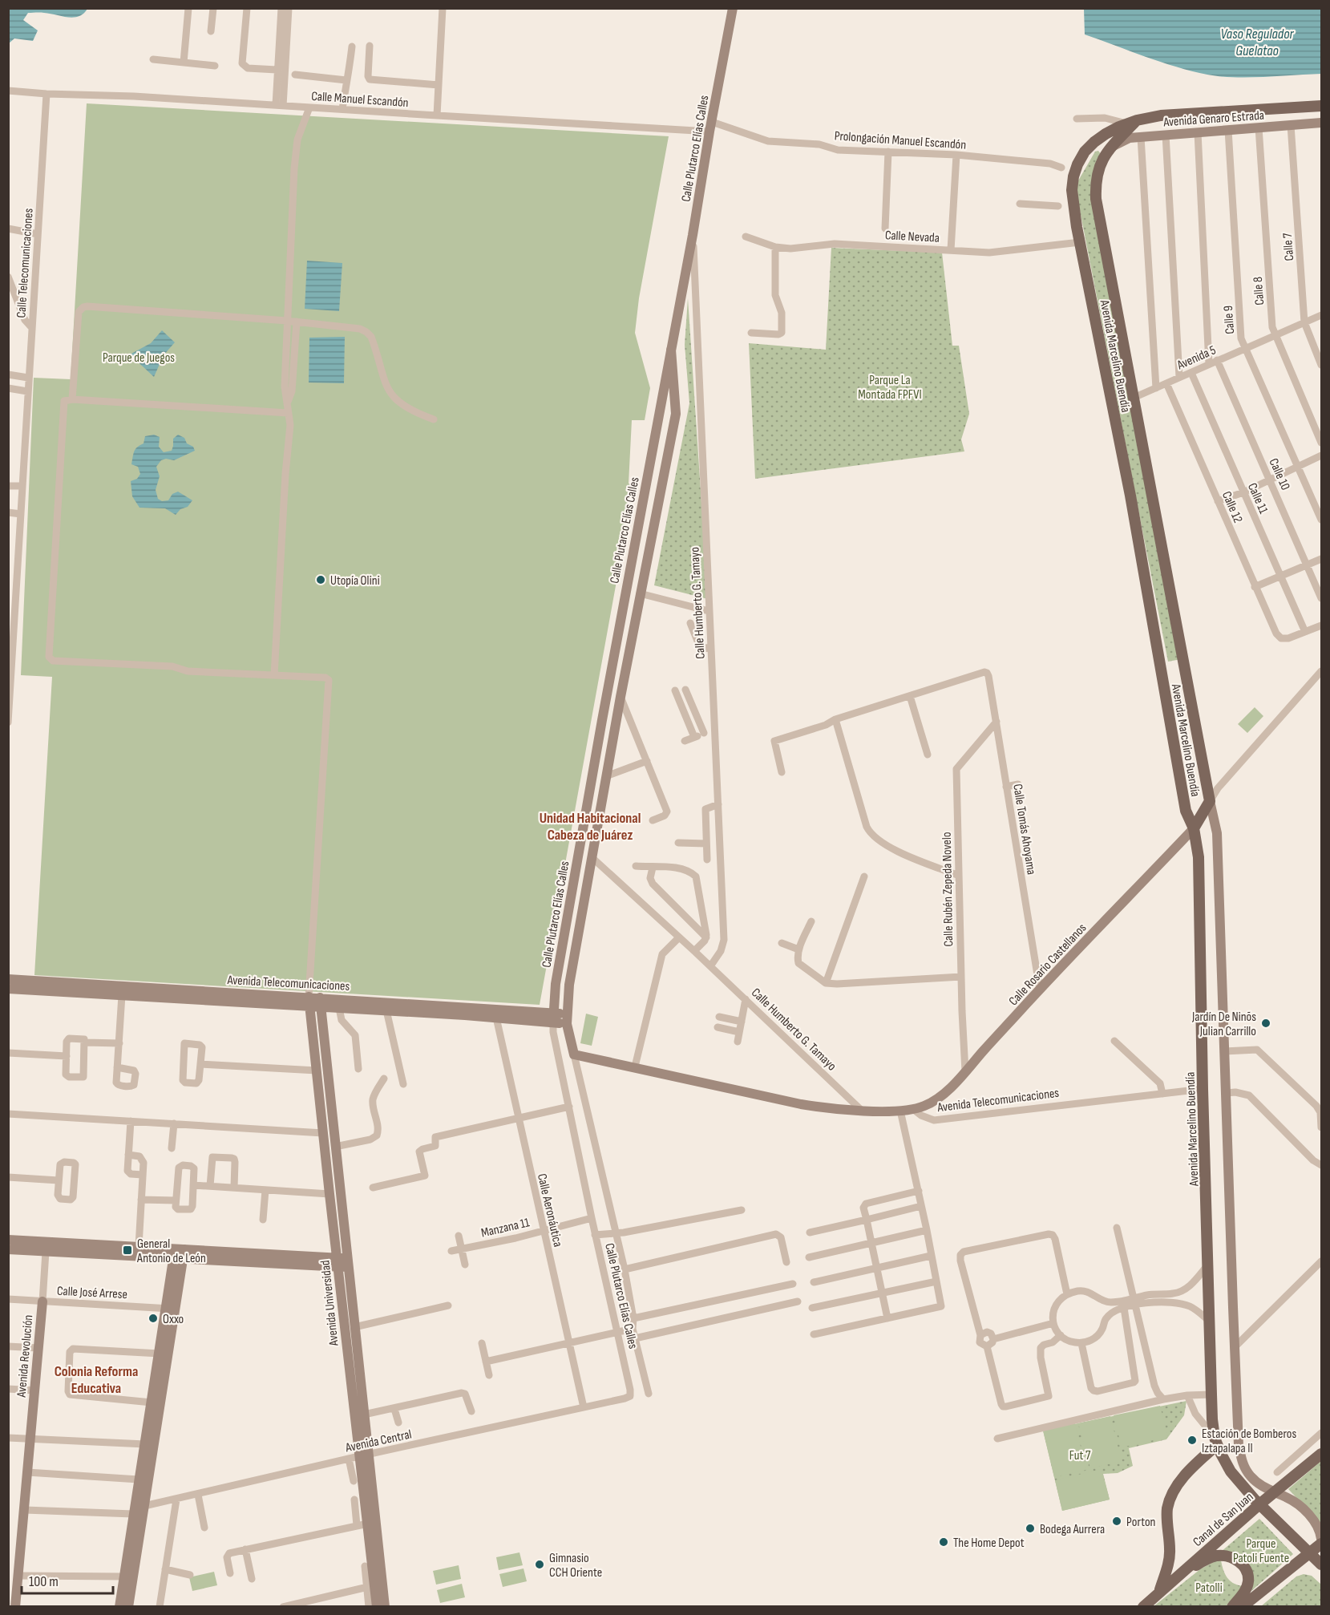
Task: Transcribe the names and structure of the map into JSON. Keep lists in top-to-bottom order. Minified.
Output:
{"streets":{"main road":["Avenida Marcelino Buendía","Canal de San Juan"],"street":["Calle Manuel Escandón","Avenida Genaro Estrada","Prolongación Manuel Escandón","Calle Plutarco Elías Calles","Calle Nevada","Calle 7","Calle Telecomunicaciones","Calle 8","Calle 9","Avenida 5","Calle 10","Calle 11","Calle 12","Calle Humberto G. Tamayo","Calle Tomás Ahoyama","Calle Rubén Zepeda Novelo","Calle Rosario Castellanos","Avenida Telecomunicaciones","Calle Aeronáutica","Manzana 11","Calle José Arrese","Avenida Universidad","Avenida Revolución","Avenida Central"]},"crossings":[["Calle Manuel Escandón","Prolongación Manuel Escandón"],["Calle Manuel Escandón","Calle Plutarco Elías Calles"],["Calle Manuel Escandón","Calle Telecomunicaciones"],["Avenida Genaro Estrada","Calle 7"],["Avenida Genaro Estrada","Calle 8"],["Avenida Genaro Estrada","Calle 9"],["Avenida Genaro Estrada","Avenida Marcelino Buendía"],["Prolongación Manuel Escandón","Calle Plutarco Elías Calles"],["Calle Plutarco Elías Calles","Calle Humberto G. Tamayo"],["Calle Plutarco Elías Calles","Avenida Telecomunicaciones"],["Calle Plutarco Elías Calles","Manzana 11"],["Calle Plutarco Elías Calles","Avenida Central"],["Calle Nevada","Avenida Marcelino Buendía"],["Calle 7","Avenida 5"],["Calle 8","Avenida 5"],["Calle 9","Avenida 5"],["Avenida Marcelino Buendía","Avenida 5"],["Avenida Marcelino Buendía","Calle Rosario Castellanos"],["Avenida Marcelino Buendía","Avenida Telecomunicaciones"],["Avenida Marcelino Buendía","Canal de San Juan"],["Avenida 5","Calle 10"],["Avenida 5","Calle 11"],["Avenida 5","Calle 12"],["Calle 11","Calle 12"],["Calle Humberto G. Tamayo","Avenida Telecomunicaciones"],["Calle Tomás Ahoyama","Calle Rubén Zepeda Novelo"],["Calle Tomás Ahoyama","Calle Rosario Castellanos"],["Calle Rubén Zepeda Novelo","Calle Rosario Castellanos"],["Calle Rosario Castellanos","Avenida Telecomunicaciones"],["Avenida Telecomunicaciones","Calle Aeronáutica"],["Avenida Telecomunicaciones","Avenida Universidad"],["Calle Aeronáutica","Manzana 11"],["Calle Aeronáutica","Avenida Central"],["Calle José Arrese","Avenida Revolución"],["Avenida Universidad","Avenida Central"]],"districts":["Unidad Habitacional Cabeza de Juárez","Colonia Reforma Educativa"],"water":["Vaso Regulador Guelatao"],"parks":["Parque de Juegos","Parque La Montada FPFVI","Fut 7","Parque Patoli Fuente","Patolli"],"places":{"other":["Utopía Olini","Jardín De Ninõs Julian Carrillo","Oxxo","Estación de Bomberos Iztapalapa II","Porton","Bodega Aurrera","The Home Depot","Gimnasio CCH Oriente"],"transit":["General Antonio de León"]},"scale_bar":"100 m"}
